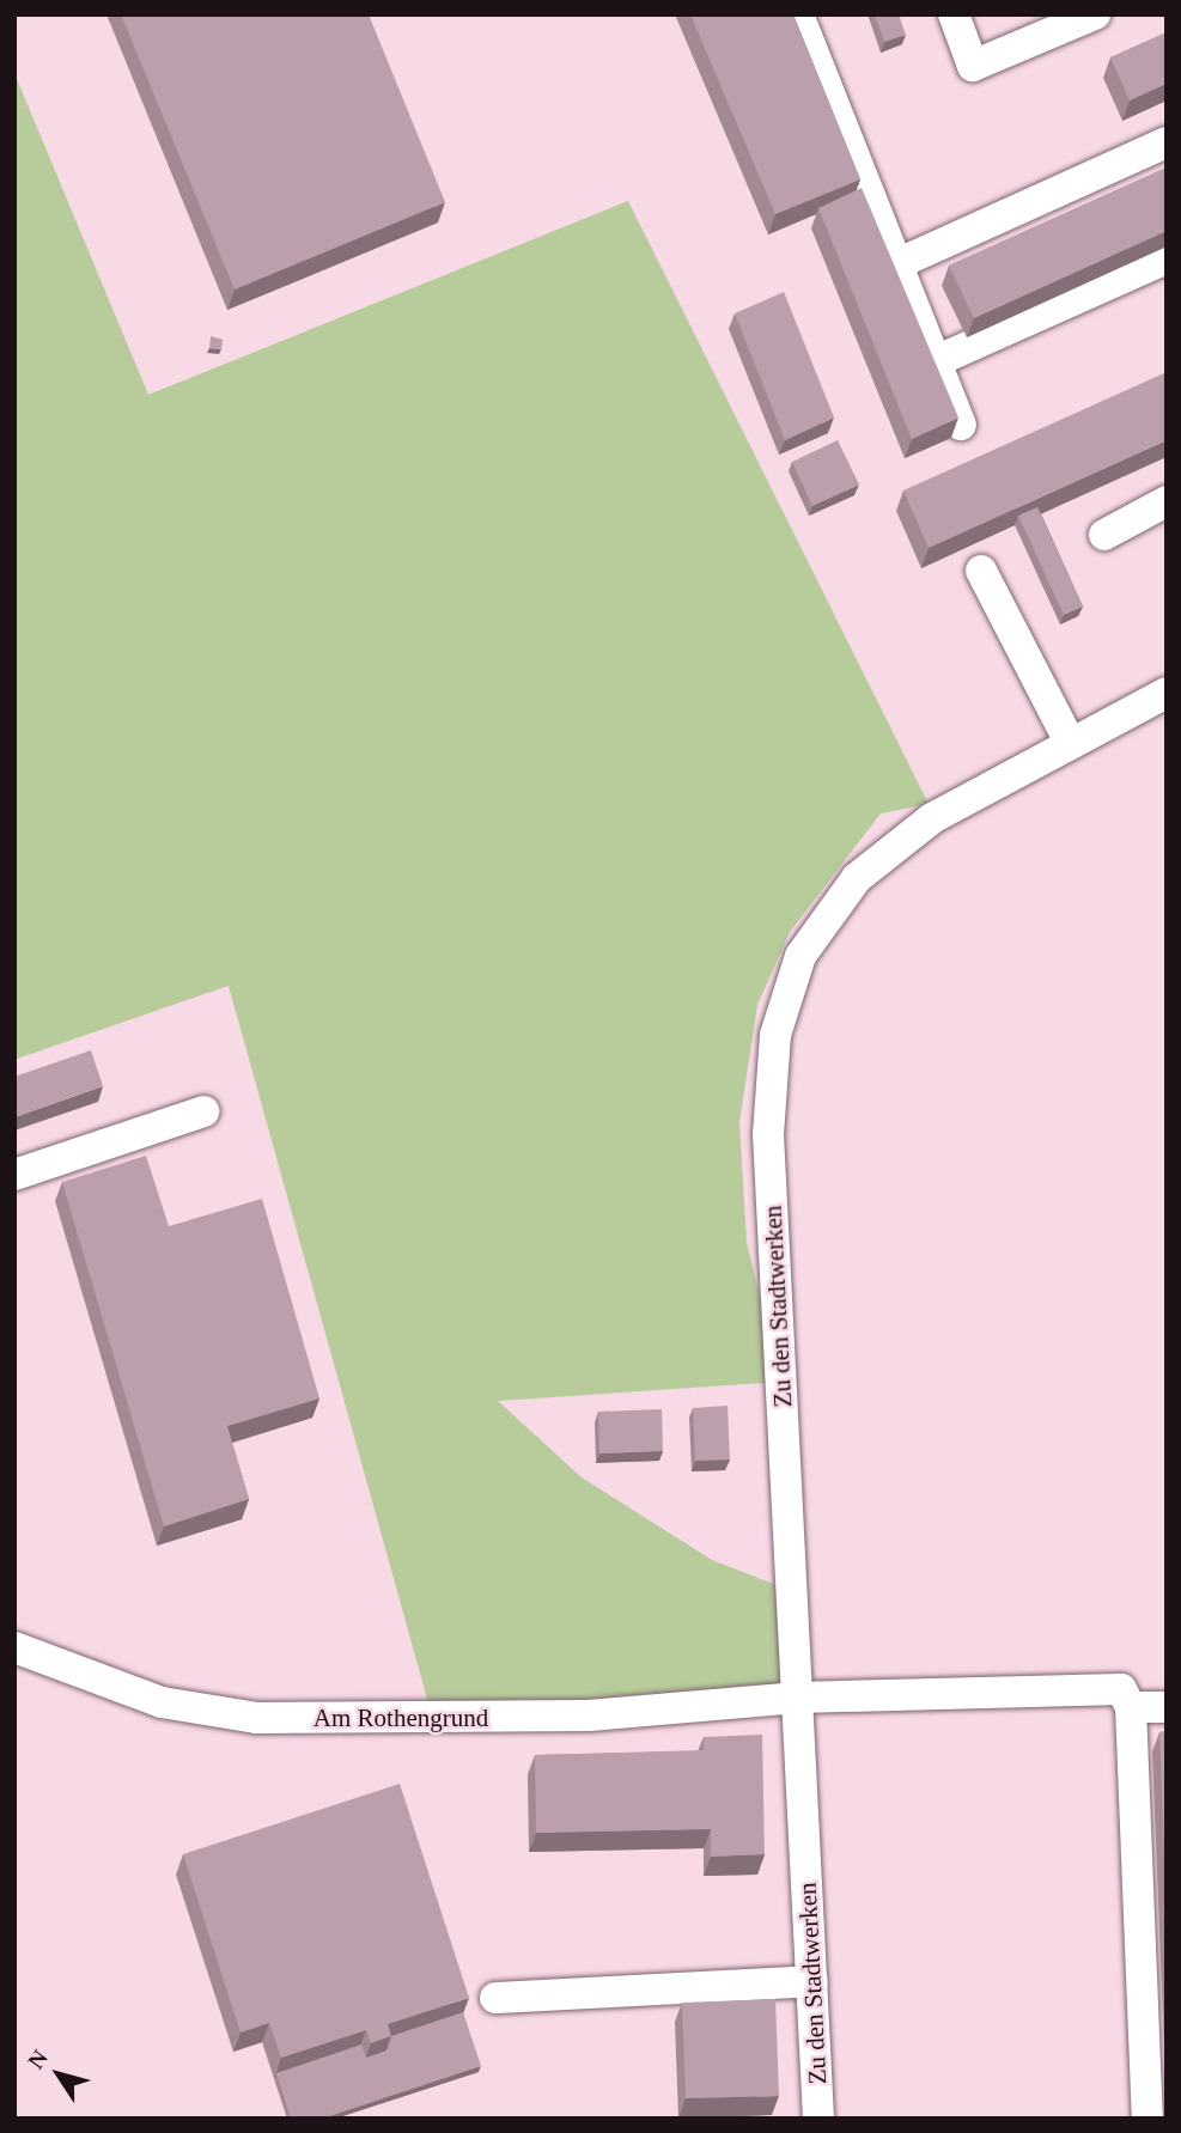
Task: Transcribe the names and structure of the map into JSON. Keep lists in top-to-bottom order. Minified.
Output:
{"streets":{"street":["Zu den Stadtwerken","Am Rothengrund"]},"crossings":[["Zu den Stadtwerken","Am Rothengrund"]],"north":"top left"}
